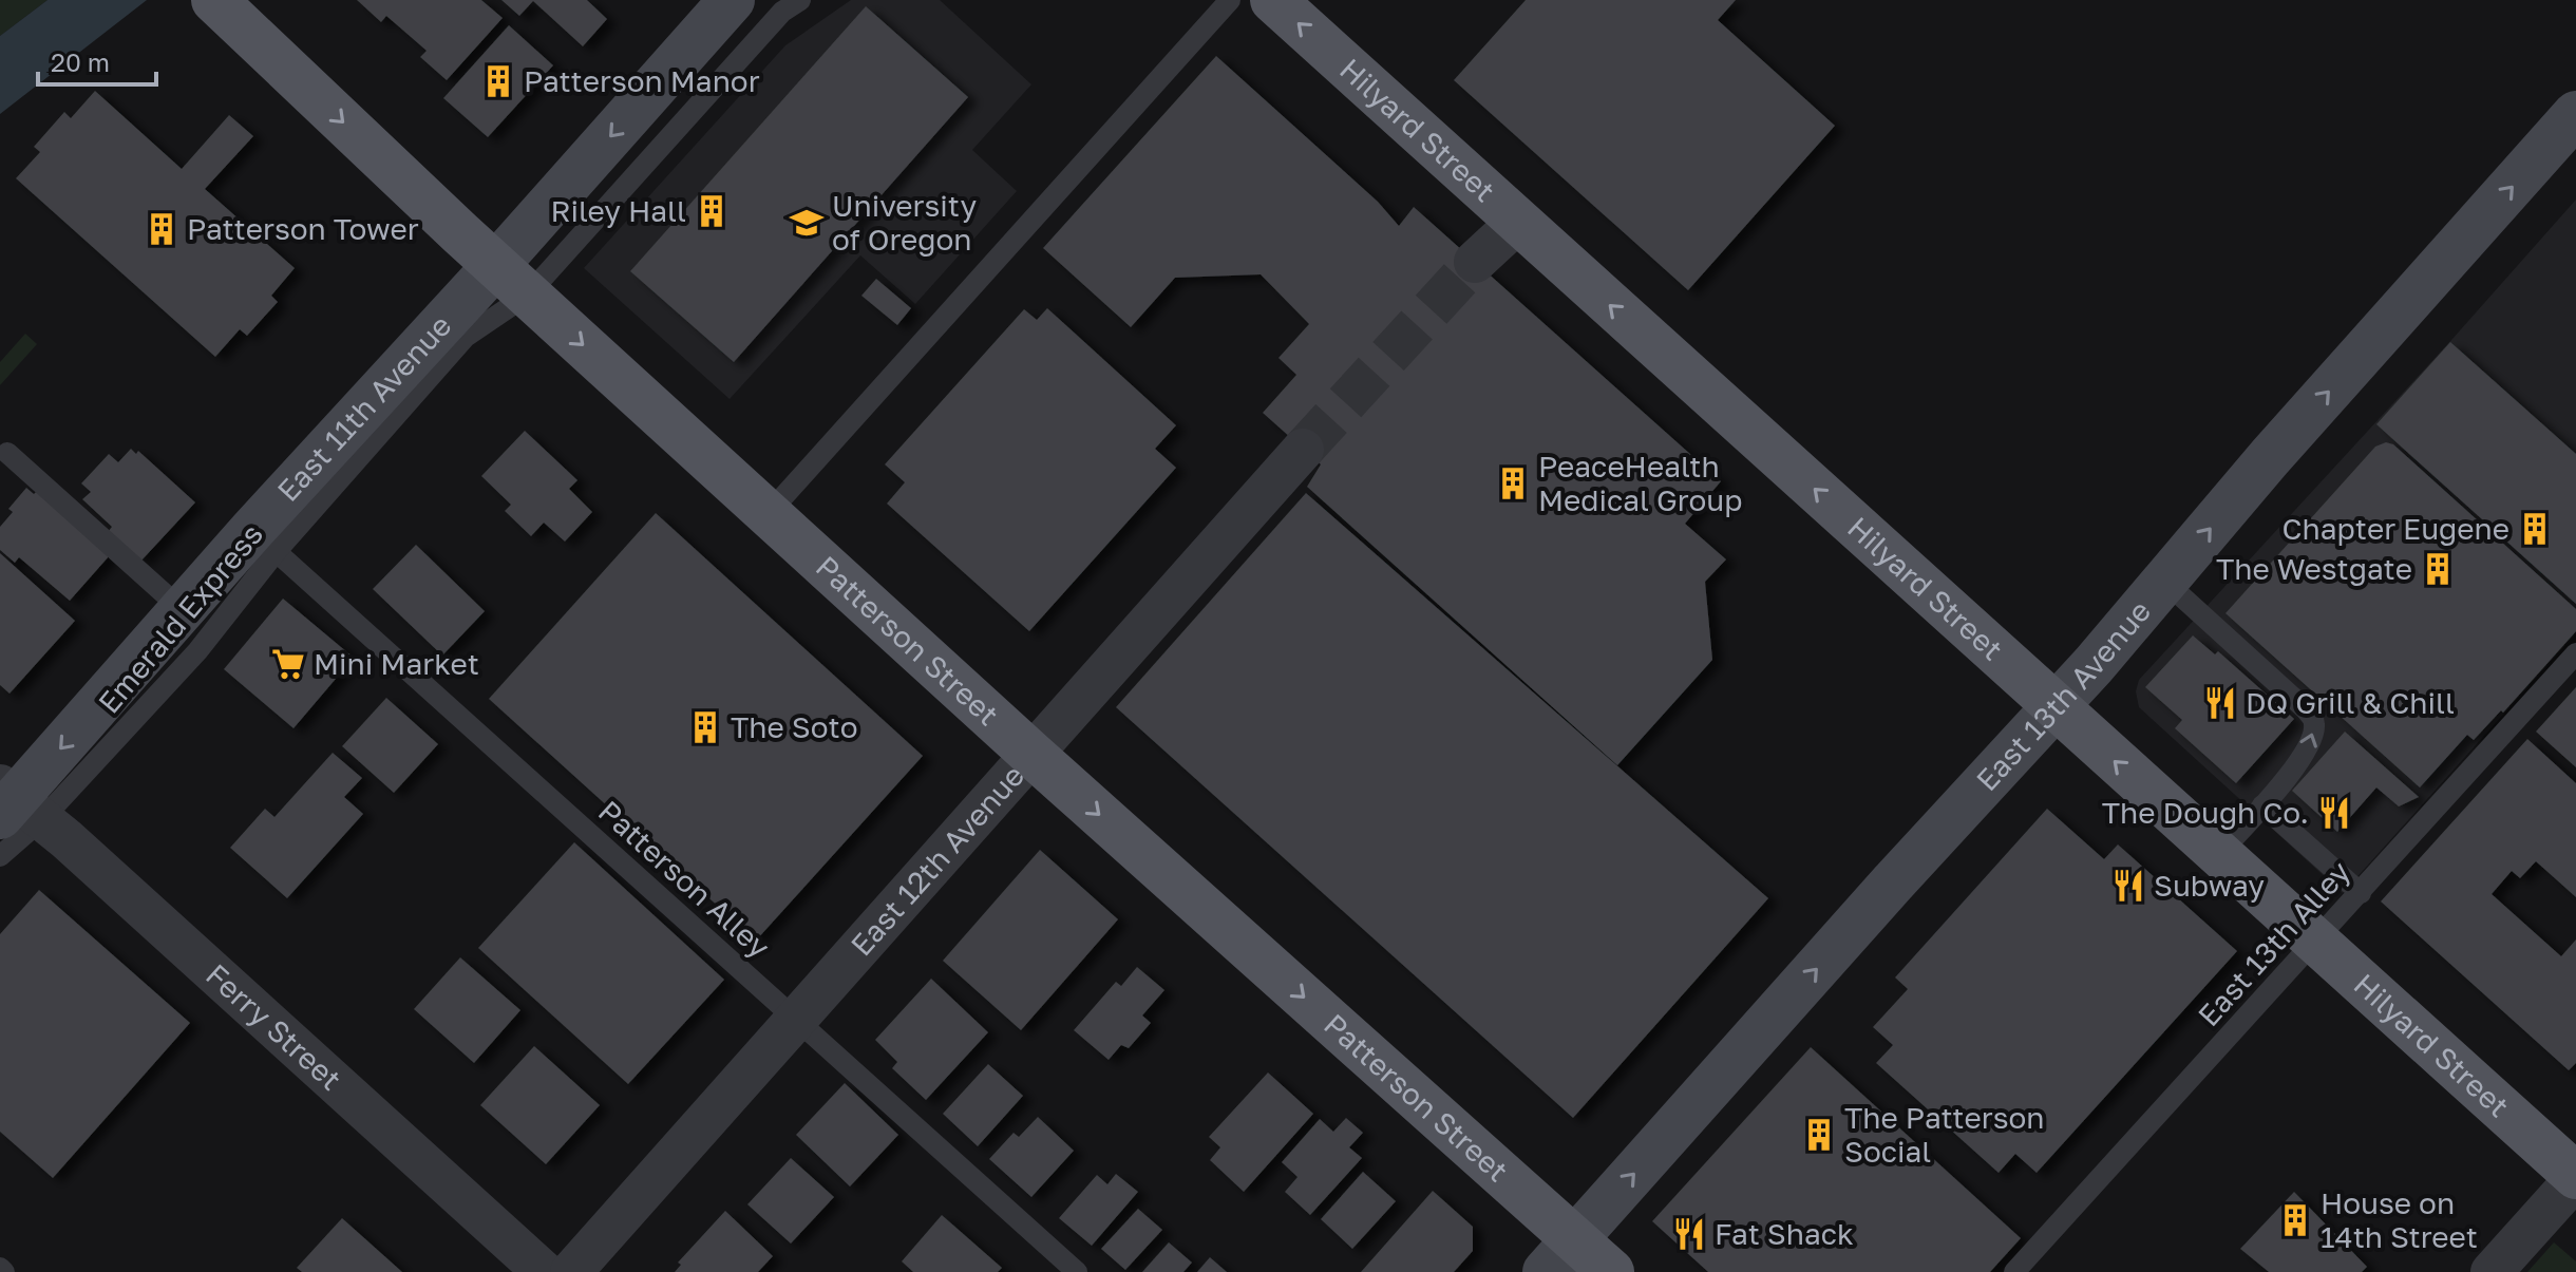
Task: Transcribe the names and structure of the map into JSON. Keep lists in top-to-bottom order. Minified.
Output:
{"streets":{"main road":["Hilyard Street","East 11th Avenue","Patterson Street","East 13th Avenue"],"street":["East 12th Avenue","Ferry Street"],"lane":["Emerald Express","Patterson Alley","East 13th Alley"]},"crossings":[["Hilyard Street","East 13th Avenue"],["Hilyard Street","East 13th Alley"],["East 11th Avenue","Emerald Express"],["East 11th Avenue","Patterson Street"],["East 11th Avenue","Patterson Alley"],["East 11th Avenue","Ferry Street"],["Emerald Express","Patterson Alley"],["Emerald Express","Ferry Street"],["Patterson Street","East 13th Avenue"],["Patterson Street","East 12th Avenue"],["East 12th Avenue","Patterson Alley"]],"one_way":["Hilyard Street","East 11th Avenue","Patterson Street","East 13th Avenue"],"places":{"building":["Patterson Manor","Riley Hall","Patterson Tower","PeaceHealth Medical Group","Chapter Eugene","The Westgate","The Soto","The Patterson Social","House on 14th Street"],"school or university":["University of Oregon"],"supermarket":["Mini Market"],"restaurant":["DQ Grill & Chill","The Dough Co.","Subway","Fat Shack"]},"scale_bar":"20 m"}
